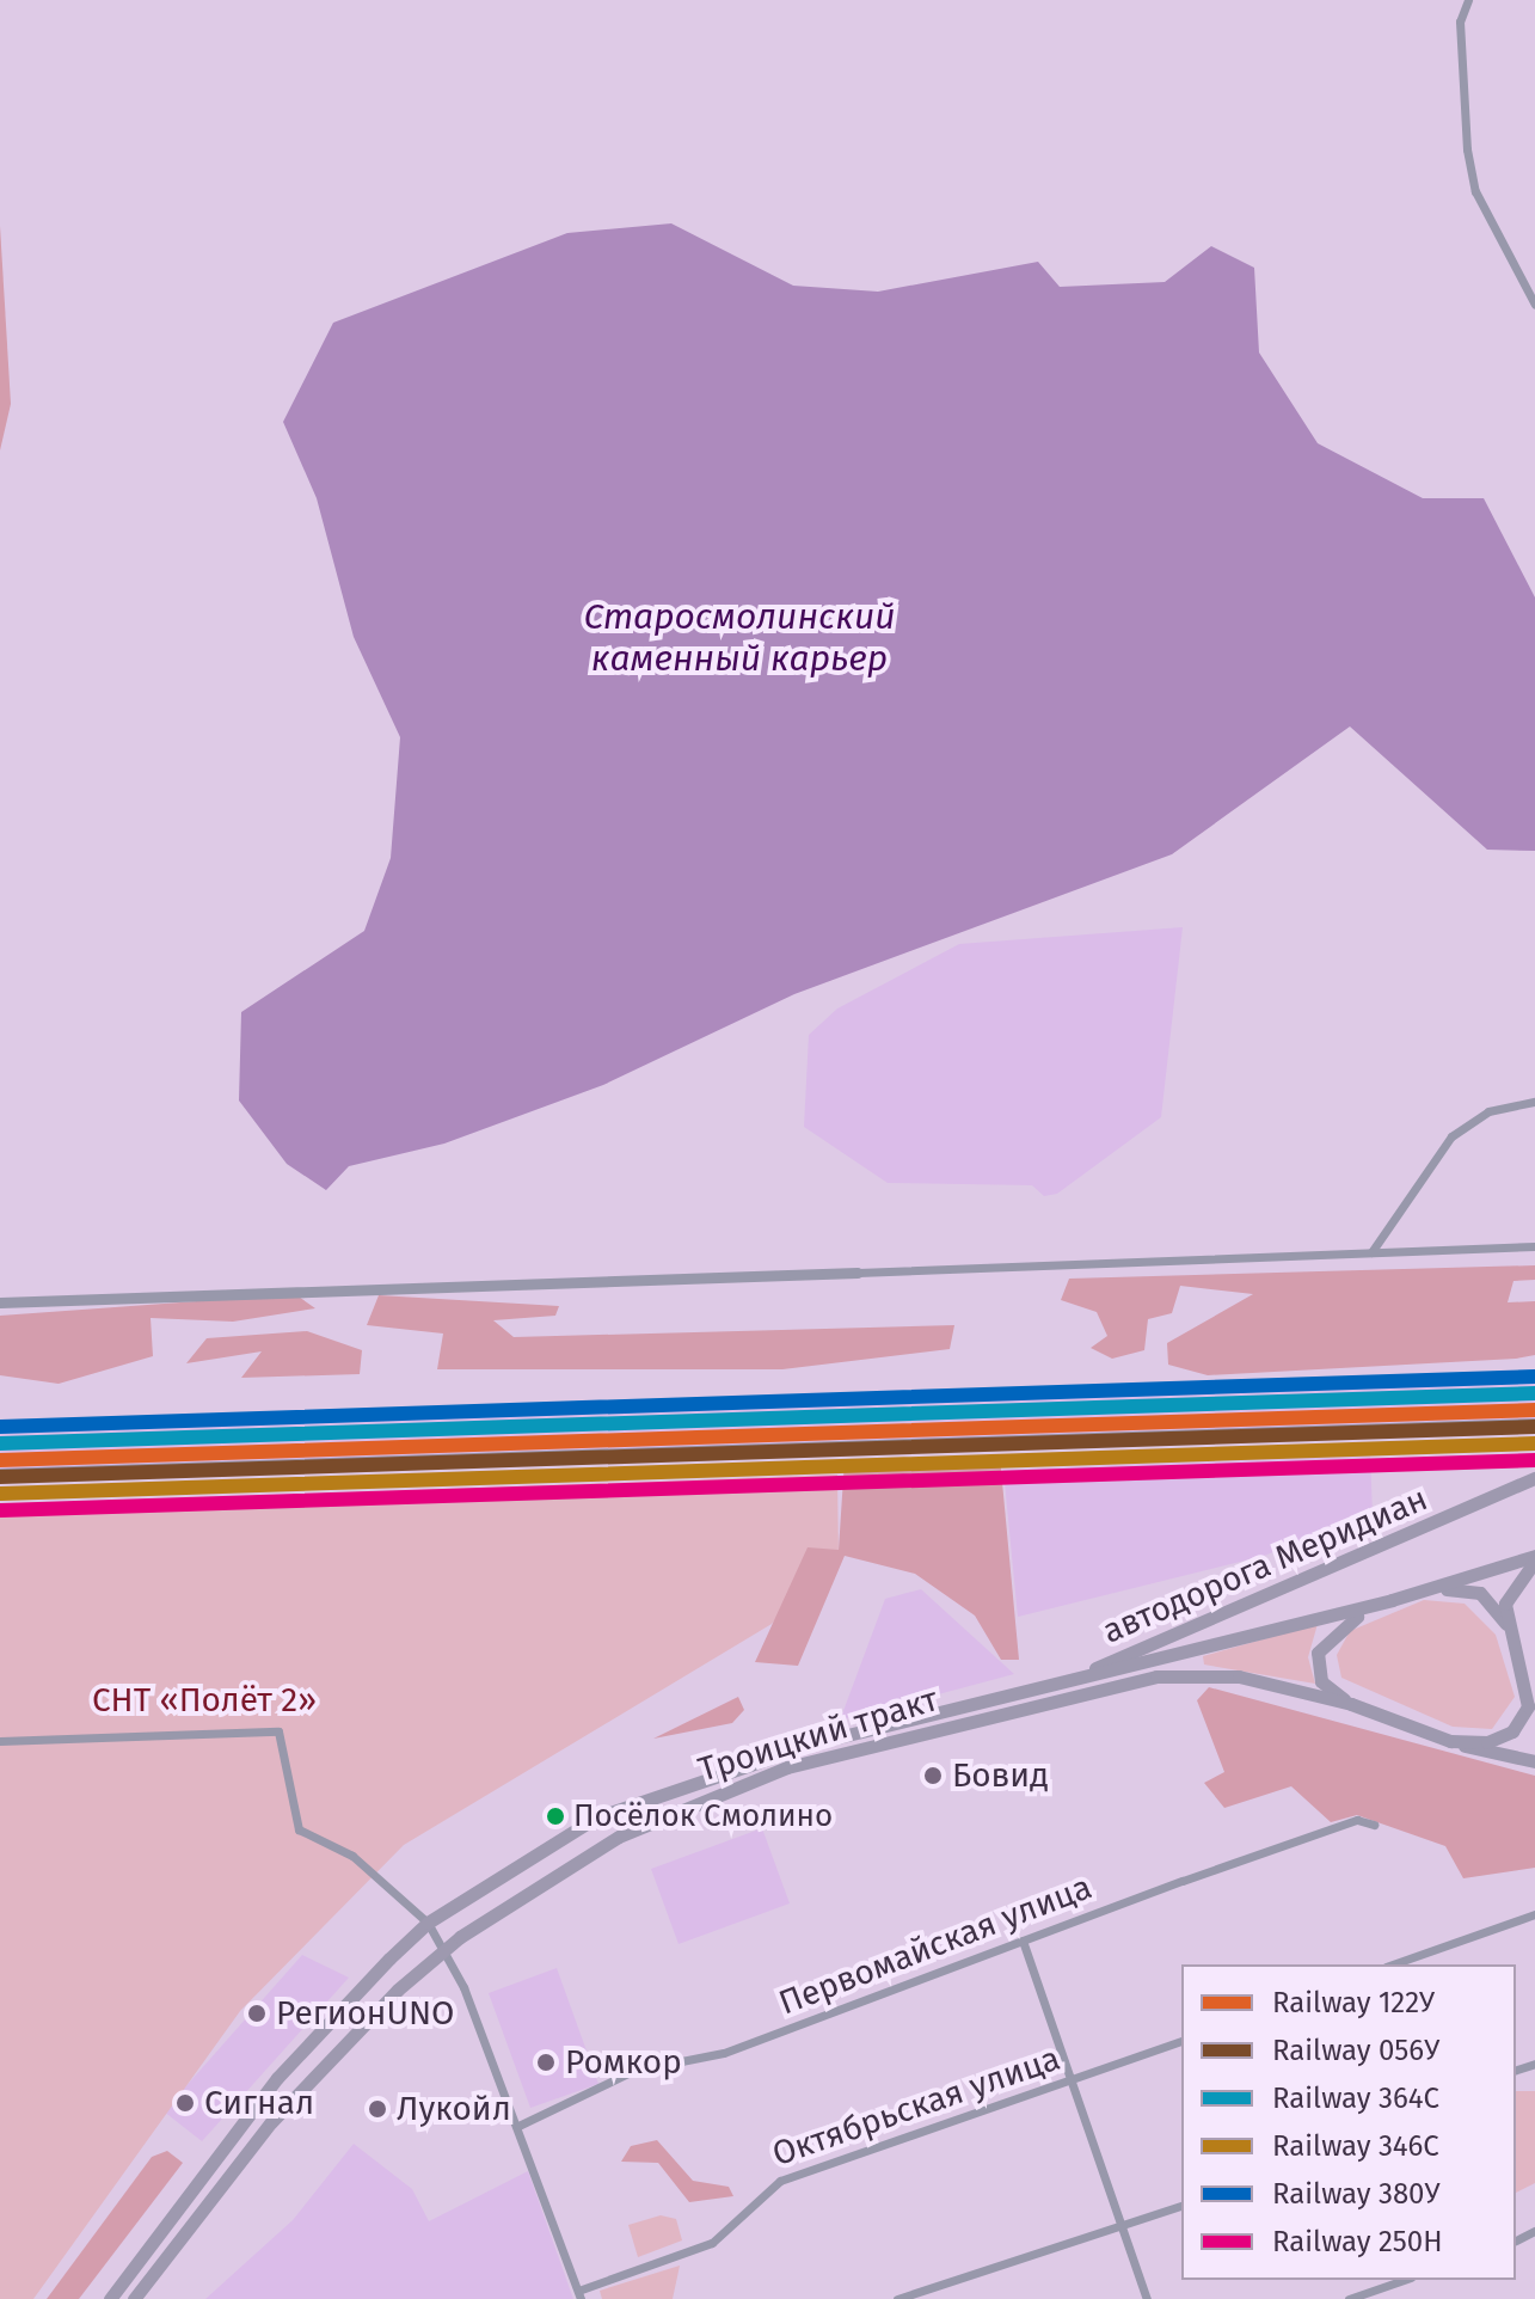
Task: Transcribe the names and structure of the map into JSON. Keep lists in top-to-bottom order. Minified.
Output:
{"streets":{"main road":["автодорога Меридиан","Троицкий тракт"],"street":["Первомайская улица","Октябрьская улица"]},"crossings":[["автодорога Меридиан","Троицкий тракт"]],"water":["Старосмолинский каменный карьер"],"parks":["СНТ «Полёт 2»"],"places":["Бовид","Посёлок Смолино","РегионUNO","Ромкор","Сигнал","Лукойл"],"lines":["rail line 380У","rail line 364С","rail line 122У","rail line 056У","rail line 346С","rail line 250Н"],"legend":["Railway 122У","Railway 056У","Railway 364С","Railway 346С","Railway 380У","Railway 250Н"]}
